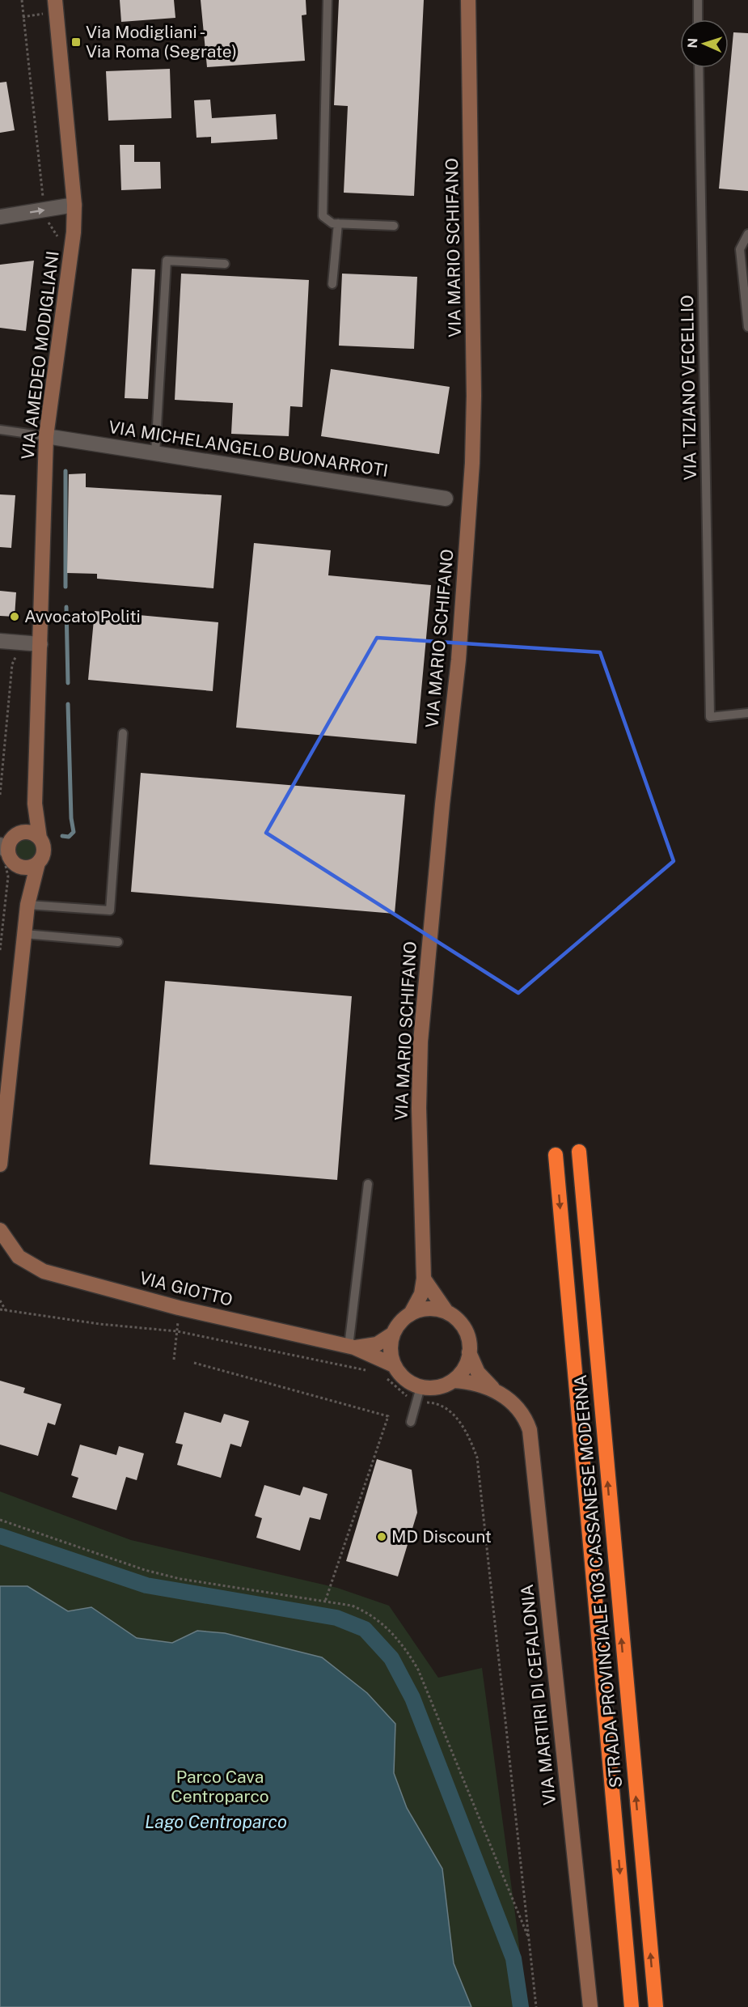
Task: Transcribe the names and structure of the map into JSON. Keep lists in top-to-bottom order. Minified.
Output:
{"streets":{"highway":["STRADA PROVINCIALE 103 CASSANESE MODERNA"],"street":["VIA MARIO SCHIFANO","VIA AMEDEO MODIGLIANI","VIA MICHELANGELO BUONARROTI","VIA GIOTTO","VIA MARTIRI DI CEFALONIA"],"lane":["VIA TIZIANO VECELLIO"]},"crossings":[["VIA MARIO SCHIFANO","VIA GIOTTO"],["VIA MARIO SCHIFANO","VIA MARTIRI DI CEFALONIA"],["VIA AMEDEO MODIGLIANI","VIA MICHELANGELO BUONARROTI"],["VIA GIOTTO","VIA MARTIRI DI CEFALONIA"]],"water":["Lago Centroparco"],"parks":["Parco Cava Centroparco"],"places":{"transit":["Via Modigliani - Via Roma (Segrate)"],"other":["Avvocato Politi","MD Discount"]},"north":"left"}
